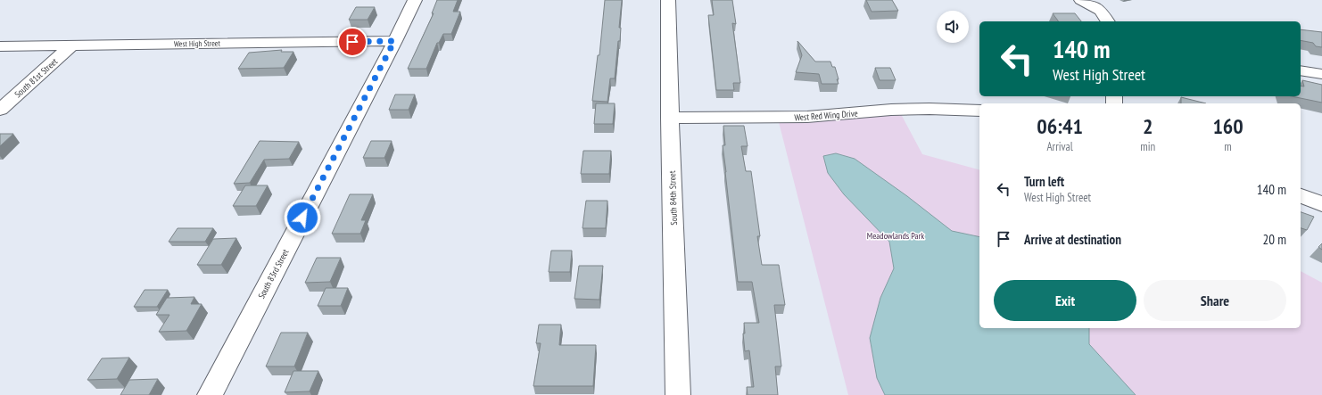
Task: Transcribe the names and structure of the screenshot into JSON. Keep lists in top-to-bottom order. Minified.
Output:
{"streets":{"street":["West High Street","South 81st Street","West Red Wing Drive","South 84th Street","South 83rd Street"]},"crossings":[["West High Street","South 81st Street"],["West High Street","South 83rd Street"],["West Red Wing Drive","South 84th Street"]],"parks":["Meadowlands Park"],"page":{"turn":["140 m","West High Street"],"eta":["06:41","Arrival","2","min","160","m"],"list":[{"name":"Turn left","note":"West High Street","value":"140 m"},{"name":"Arrive at destination","value":"20 m"}],"buttons":["Exit","Share"]}}
